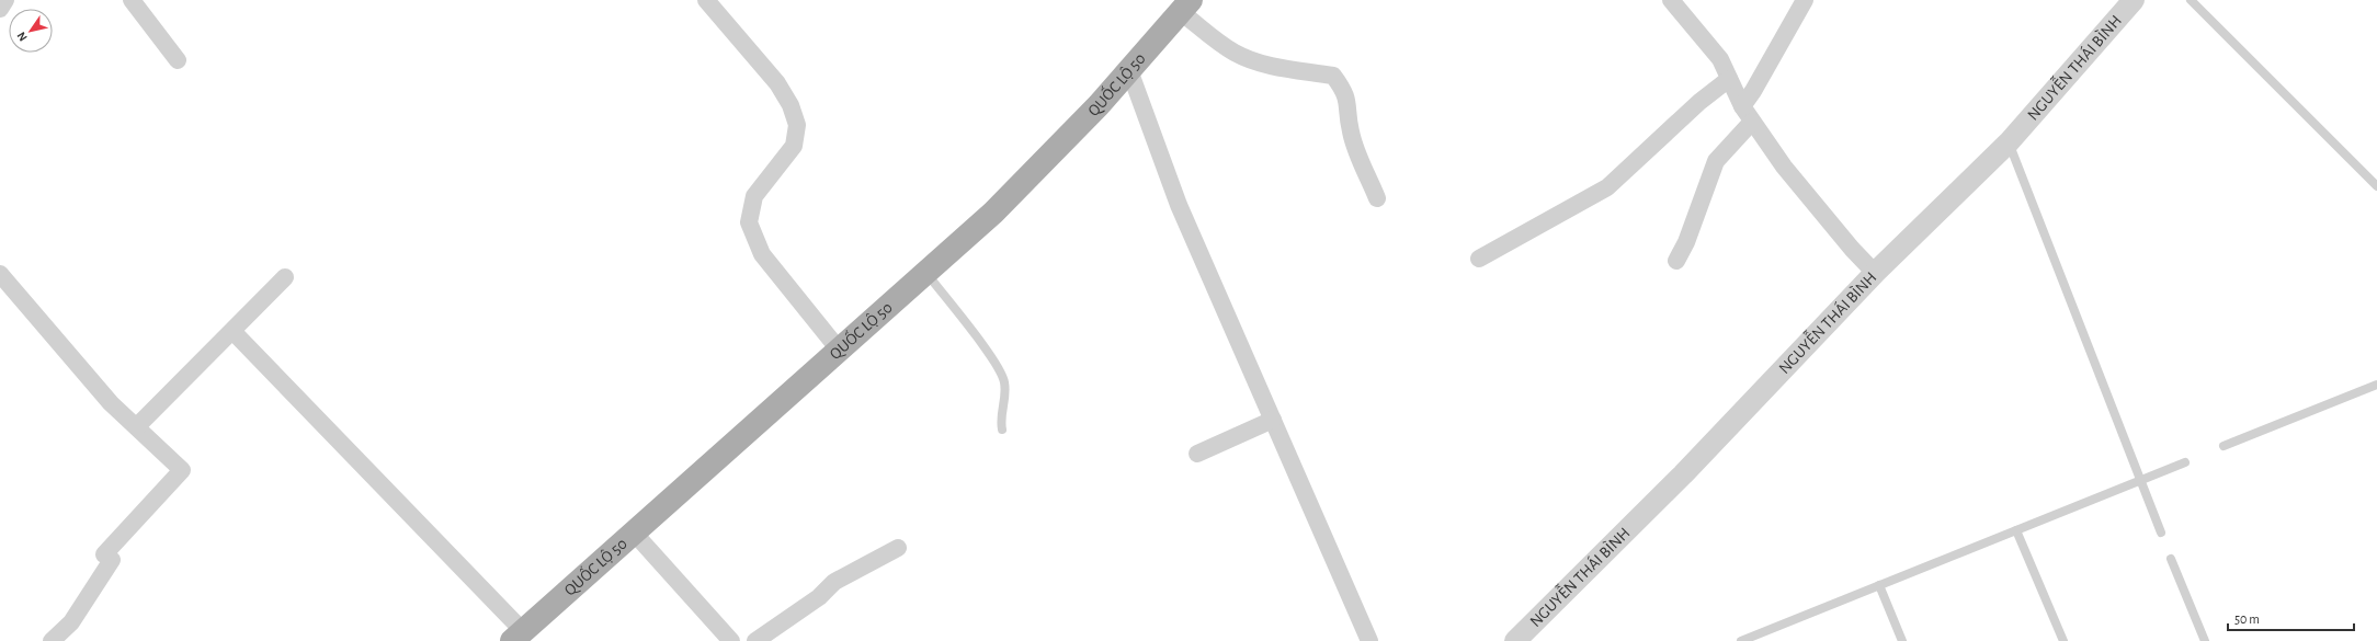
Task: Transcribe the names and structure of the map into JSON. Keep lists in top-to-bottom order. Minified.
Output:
{"streets":{"main road":["QUỐC LỘ 50"],"street":["NGUYỄN THÁI BÌNH"]},"scale_bar":"50 m","north":"bottom left"}
